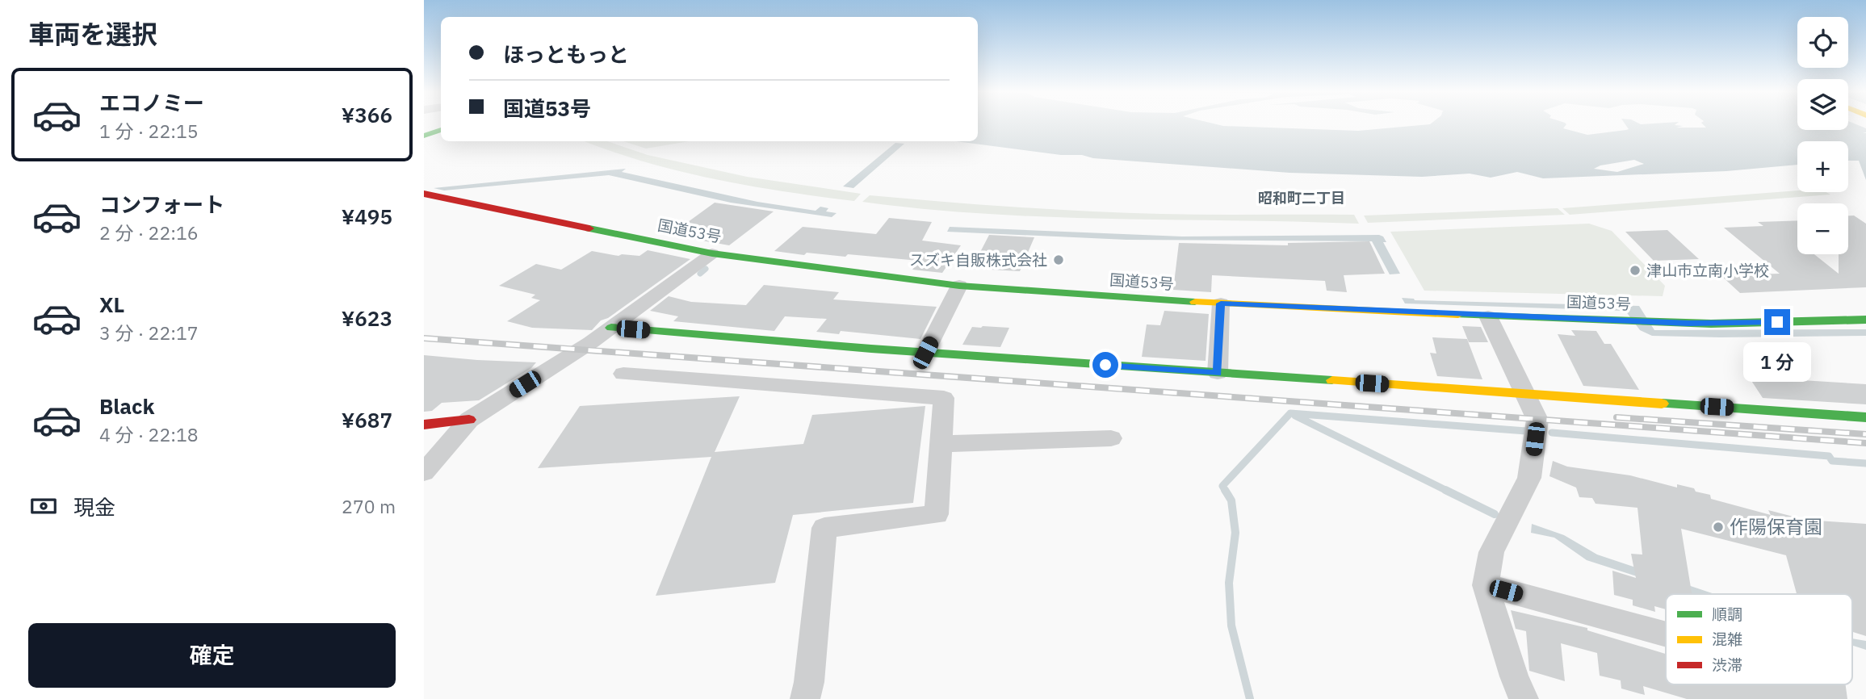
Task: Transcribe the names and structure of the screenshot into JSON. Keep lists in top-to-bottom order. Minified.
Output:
{"streets":{"main road":["国道53号"]},"districts":["昭和町二丁目"],"places":["スズキ自販株式会社","津山市立南小学校","作陽保育園"],"legend":["順調","混雑","渋滞"],"page":{"heading":"車両を選択","map_buttons":["+","−"],"banner":["ほっともっと","国道53号"],"list":[{"name":"エコノミー","note":"1 分 · 22:15","value":"¥366"},{"name":"コンフォート","note":"2 分 · 22:16","value":"¥495"},{"name":"XL","note":"3 分 · 22:17","value":"¥623"},{"name":"Black","note":"4 分 · 22:18","value":"¥687"}],"bubble":"1 分","pay":["現金","270 m"],"buttons":"確定"}}
